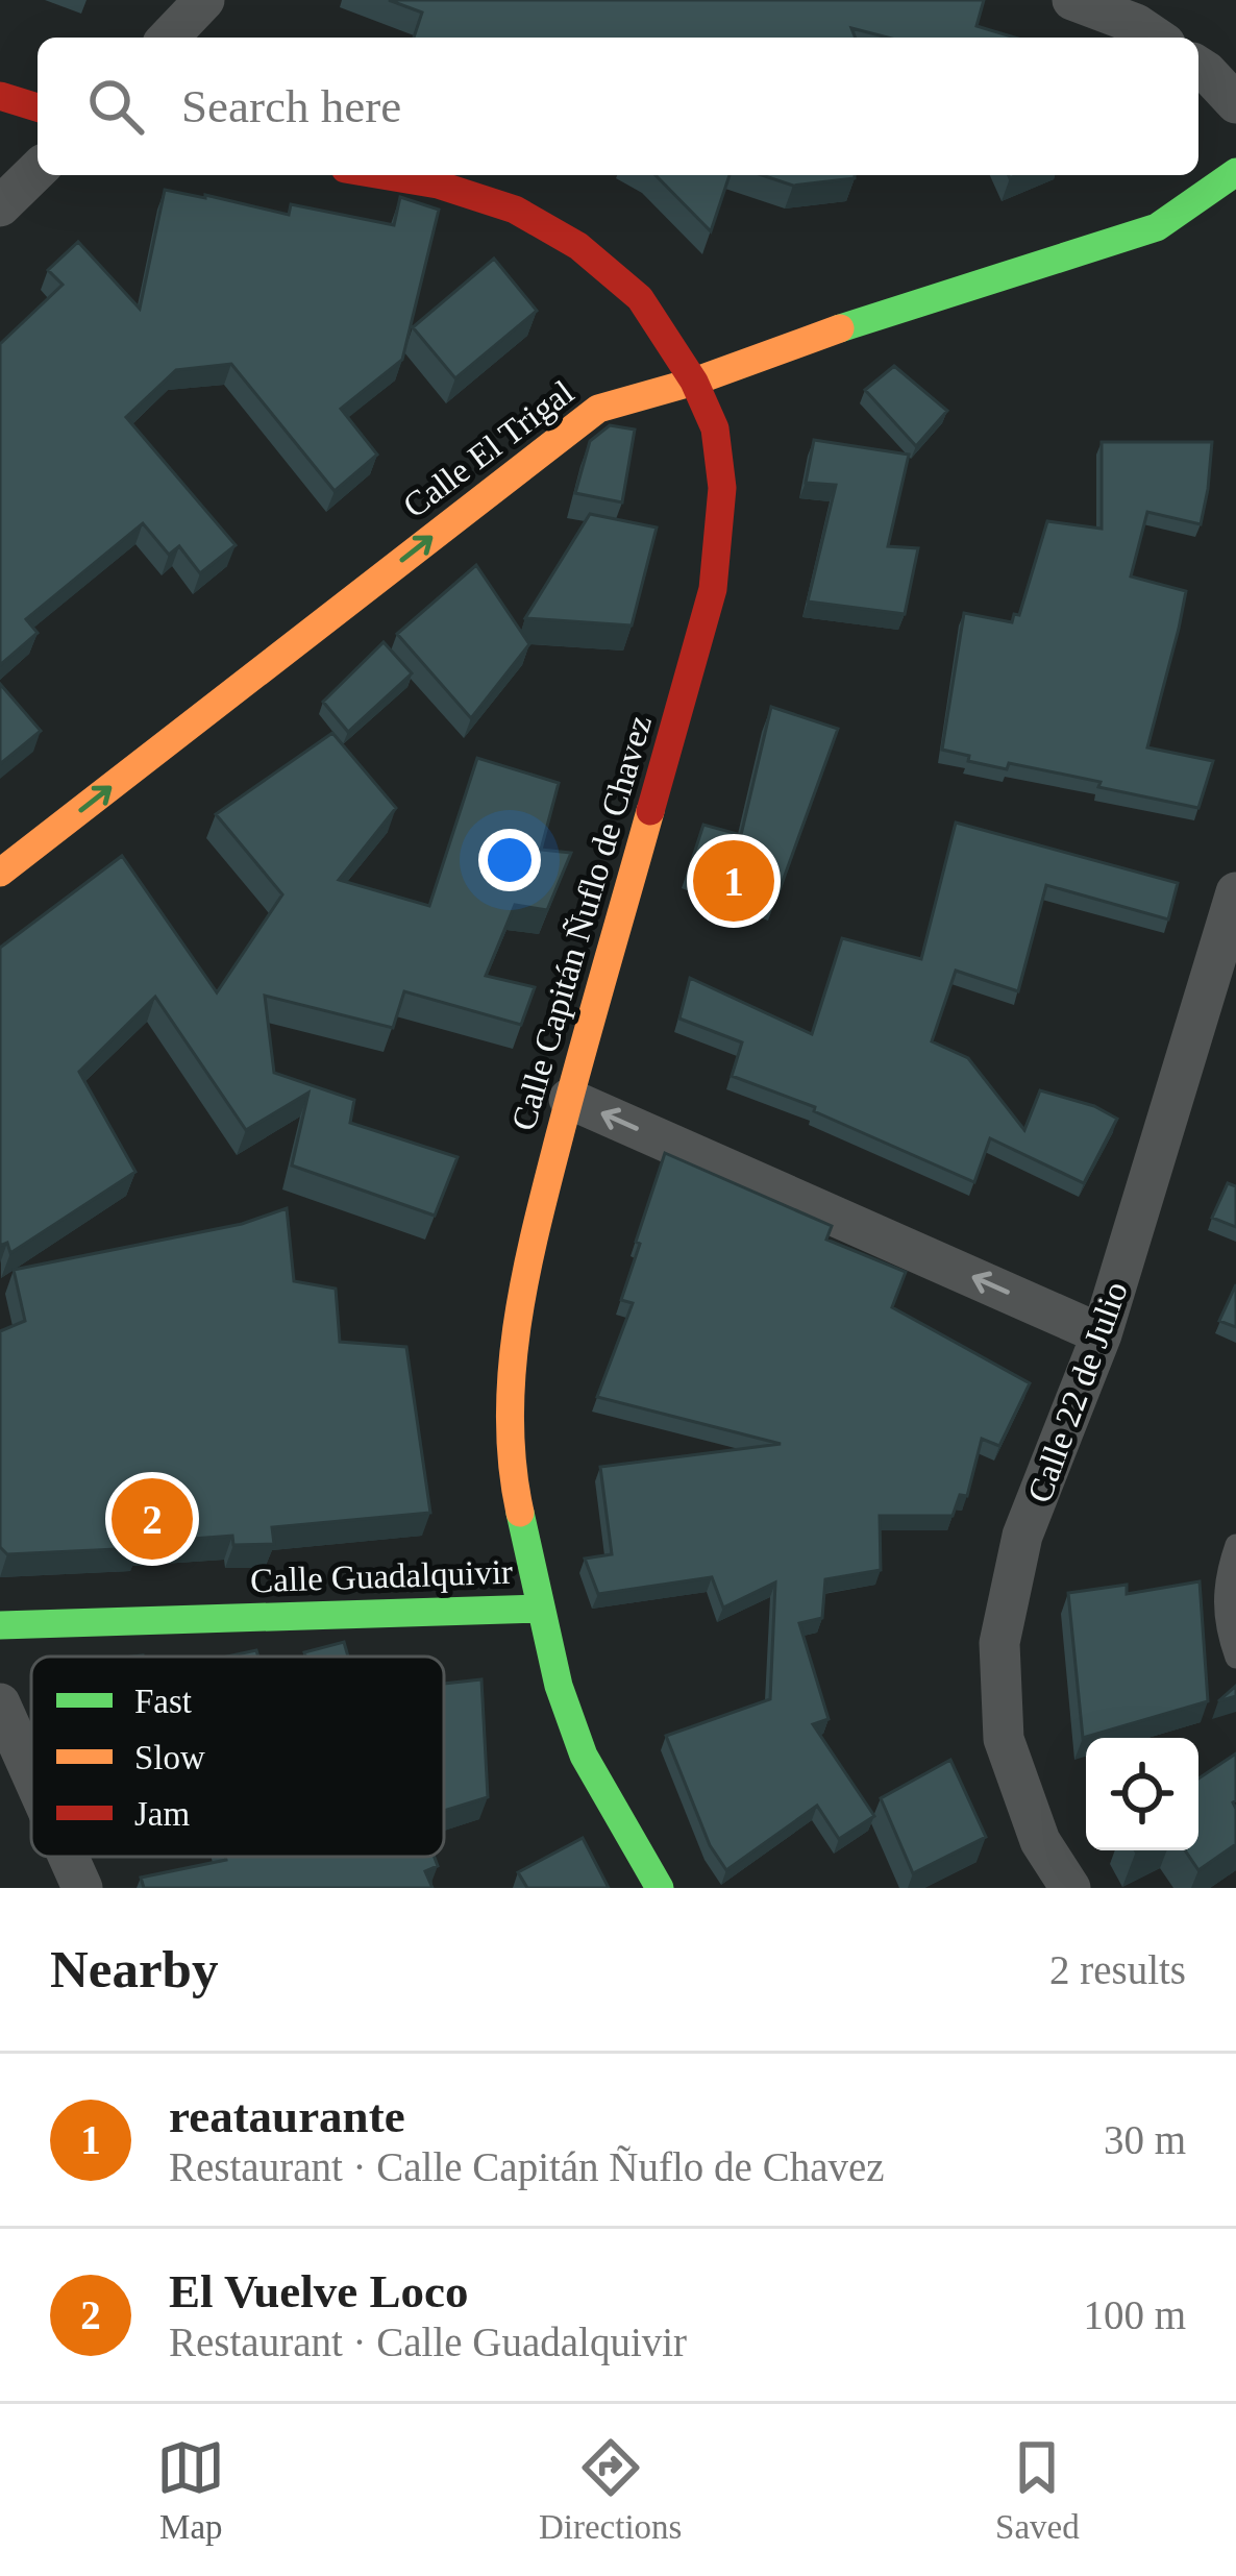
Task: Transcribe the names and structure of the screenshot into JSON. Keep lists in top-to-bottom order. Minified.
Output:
{"streets":{"street":["Calle El Trigal","Calle Capitán Ñuflo de Chavez","Calle 22 de Julio","Calle Guadalquivir"]},"crossings":[["Calle El Trigal","Calle Capitán Ñuflo de Chavez"],["Calle Capitán Ñuflo de Chavez","Calle Guadalquivir"]],"one_way":["Calle El Trigal"],"legend":["Fast","Slow","Jam"],"page":{"search":"Search here","pins":["1","2"],"heading":["Nearby","2 results"],"list":[{"mark":"1","name":"reataurante","note":"Restaurant · Calle Capitán Ñuflo de Chavez","value":"30 m"},{"mark":"2","name":"El Vuelve Loco","note":"Restaurant · Calle Guadalquivir","value":"100 m"}],"nav":["Map","Directions","Saved"]}}
